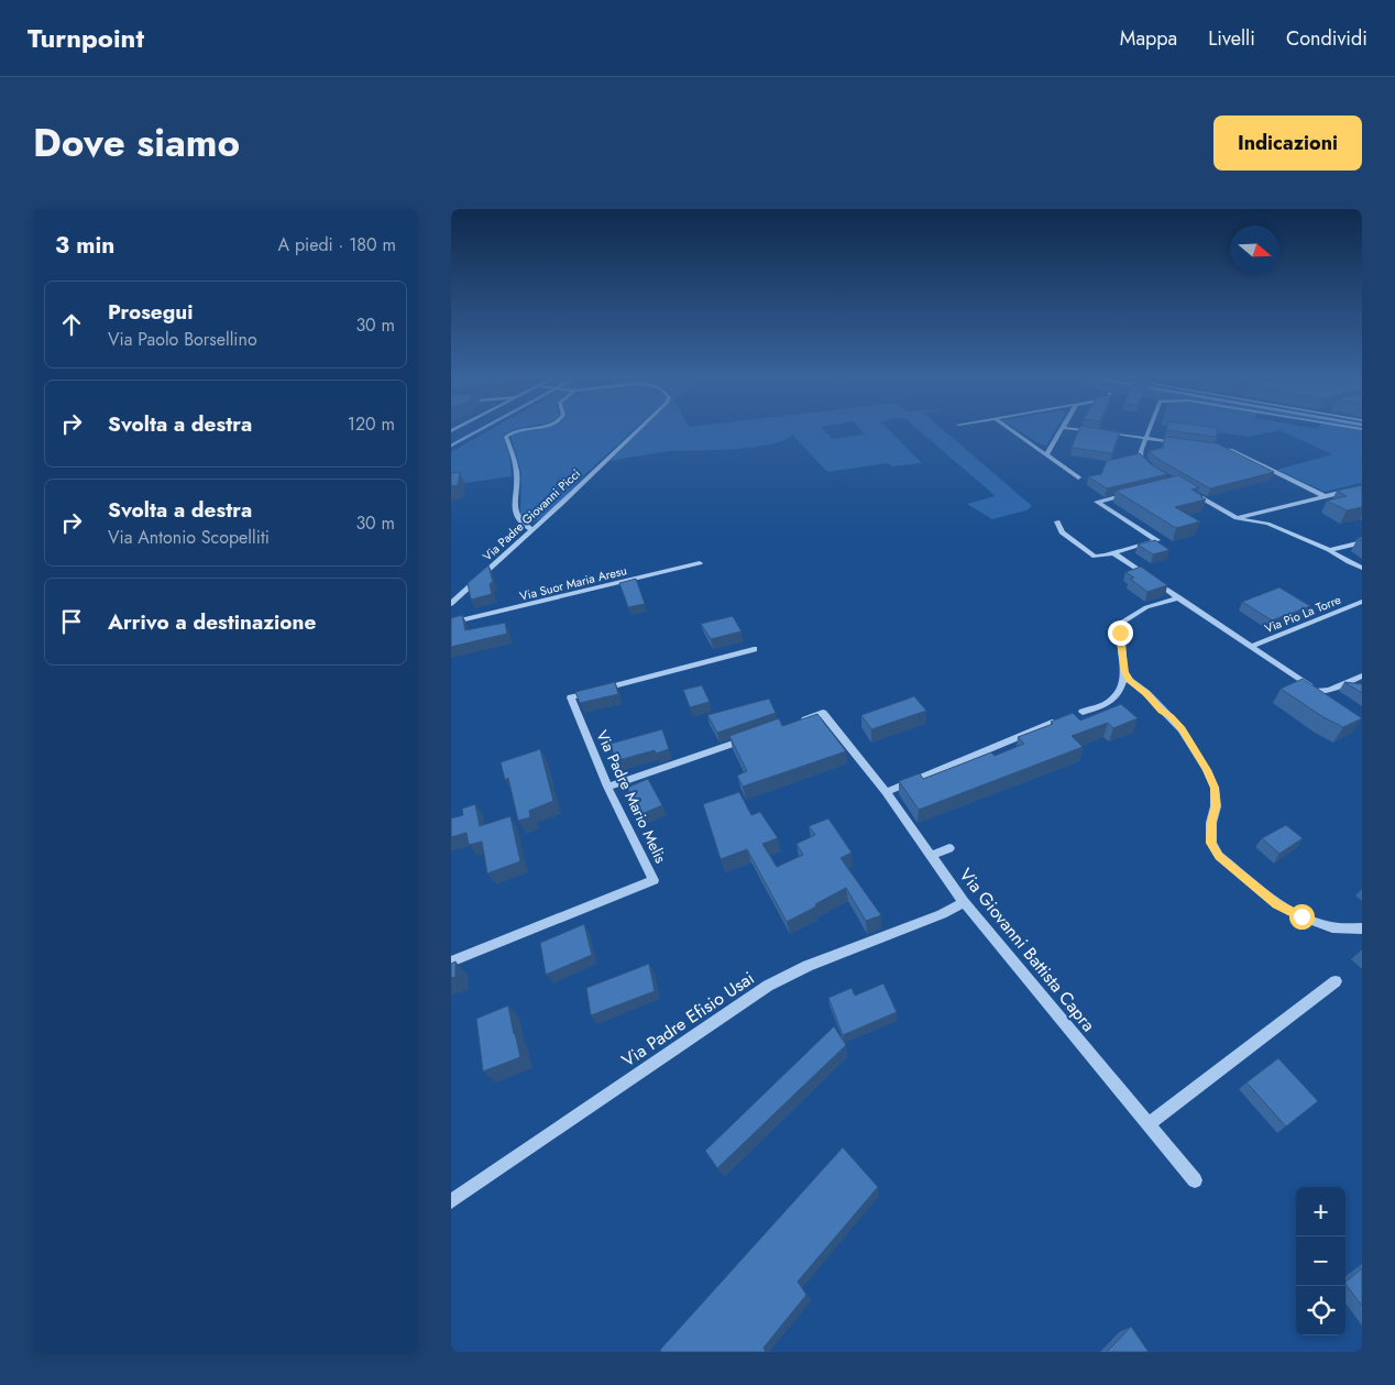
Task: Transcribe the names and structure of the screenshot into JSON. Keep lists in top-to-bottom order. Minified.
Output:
{"streets":{"street":["Via Padre Giovanni Picci","Via Suor Maria Aresu","Via Pio La Torre","Via Padre Mario Melis","Via Giovanni Battista Capra","Via Padre Efisio Usai"]},"crossings":[["Via Giovanni Battista Capra","Via Padre Efisio Usai"]],"north":"right","page":{"header":"Turnpoint","nav":["Mappa","Livelli","Condividi"],"title":"Dove siamo","buttons":"Indicazioni","heading":["3 min","A piedi · 180 m"],"list":[["Prosegui","Via Paolo Borsellino","30 m"],["Svolta a destra","120 m"],["Svolta a destra","Via Antonio Scopelliti","30 m"],"Arrivo a destinazione"],"map_buttons":["+","−"]}}
